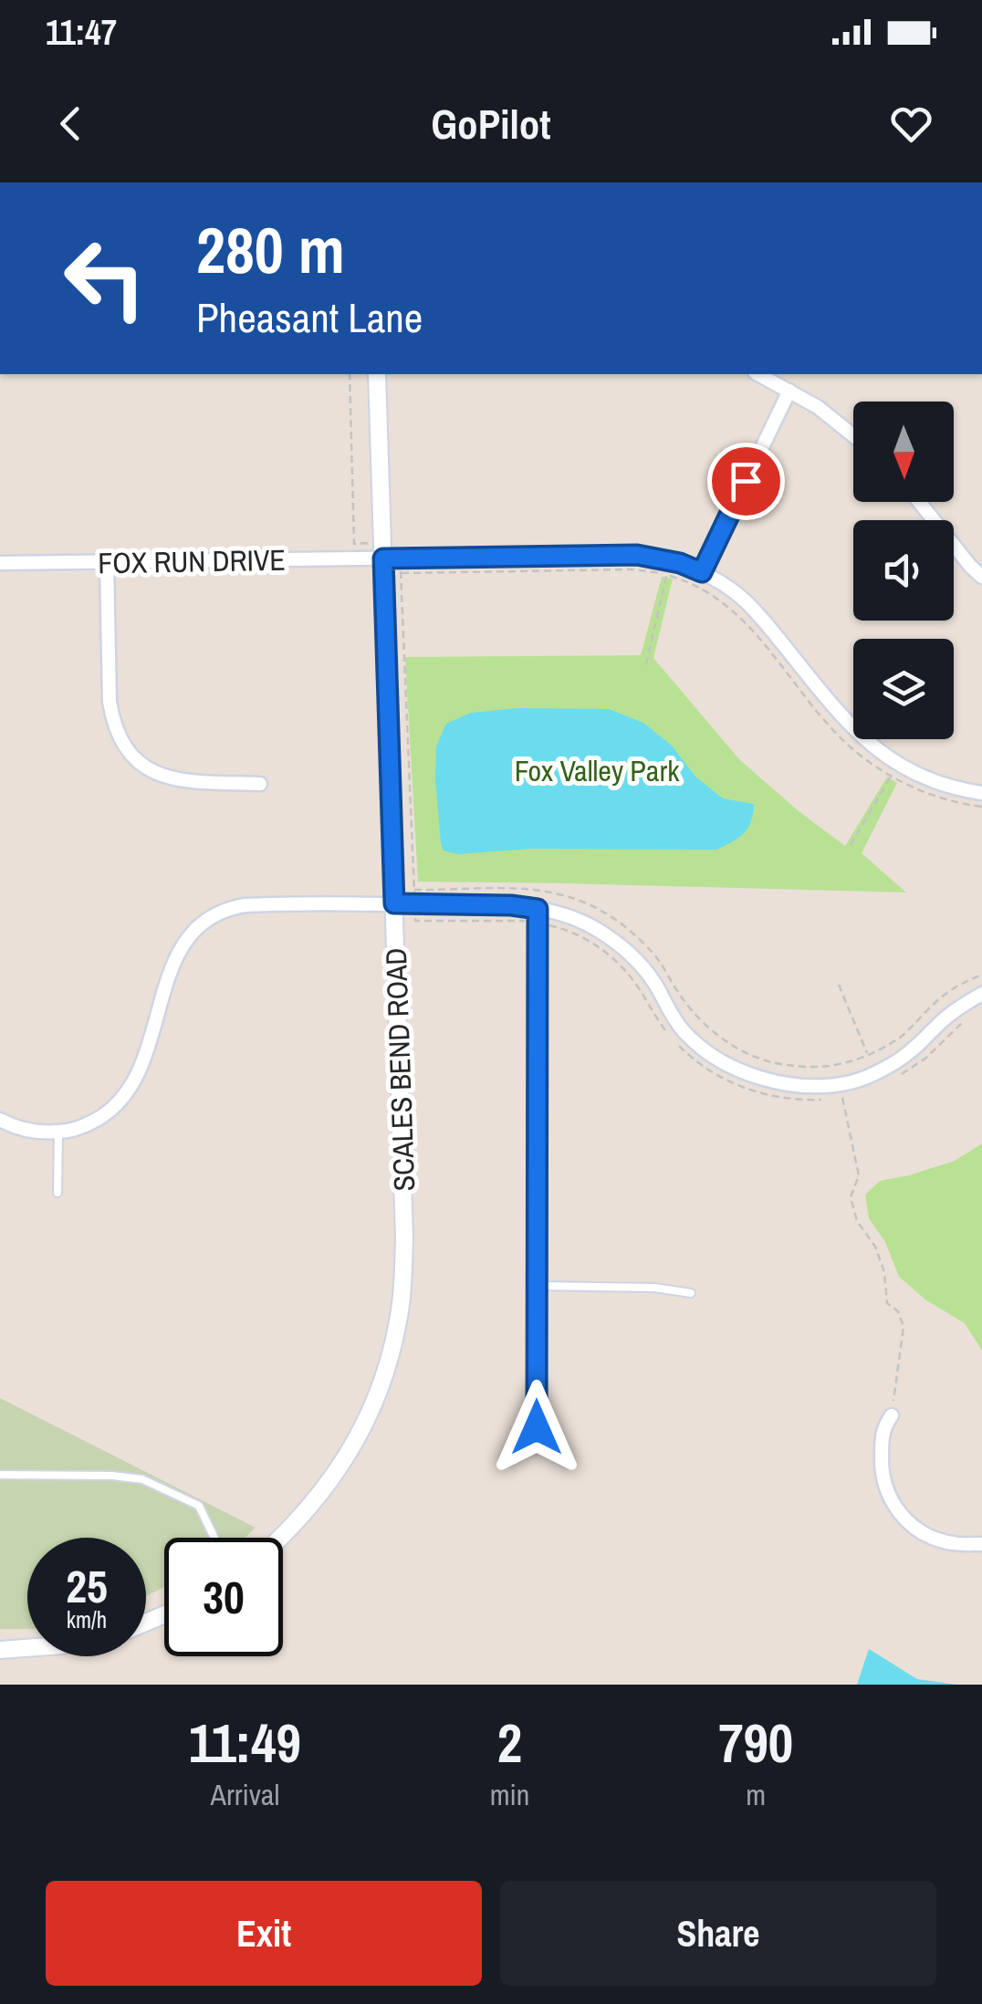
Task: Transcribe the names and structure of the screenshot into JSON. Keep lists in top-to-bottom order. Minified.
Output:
{"streets":{"street":["FOX RUN DRIVE","SCALES BEND ROAD"]},"crossings":[["FOX RUN DRIVE","SCALES BEND ROAD"]],"parks":["Fox Valley Park"],"north":"bottom","page":{"status":"11:47","header":"GoPilot","turn":["280 m","Pheasant Lane"],"speed":"25 km/h","limit":"30","eta":["11:49","Arrival","2","min","790","m"],"buttons":["Exit","Share"]}}
